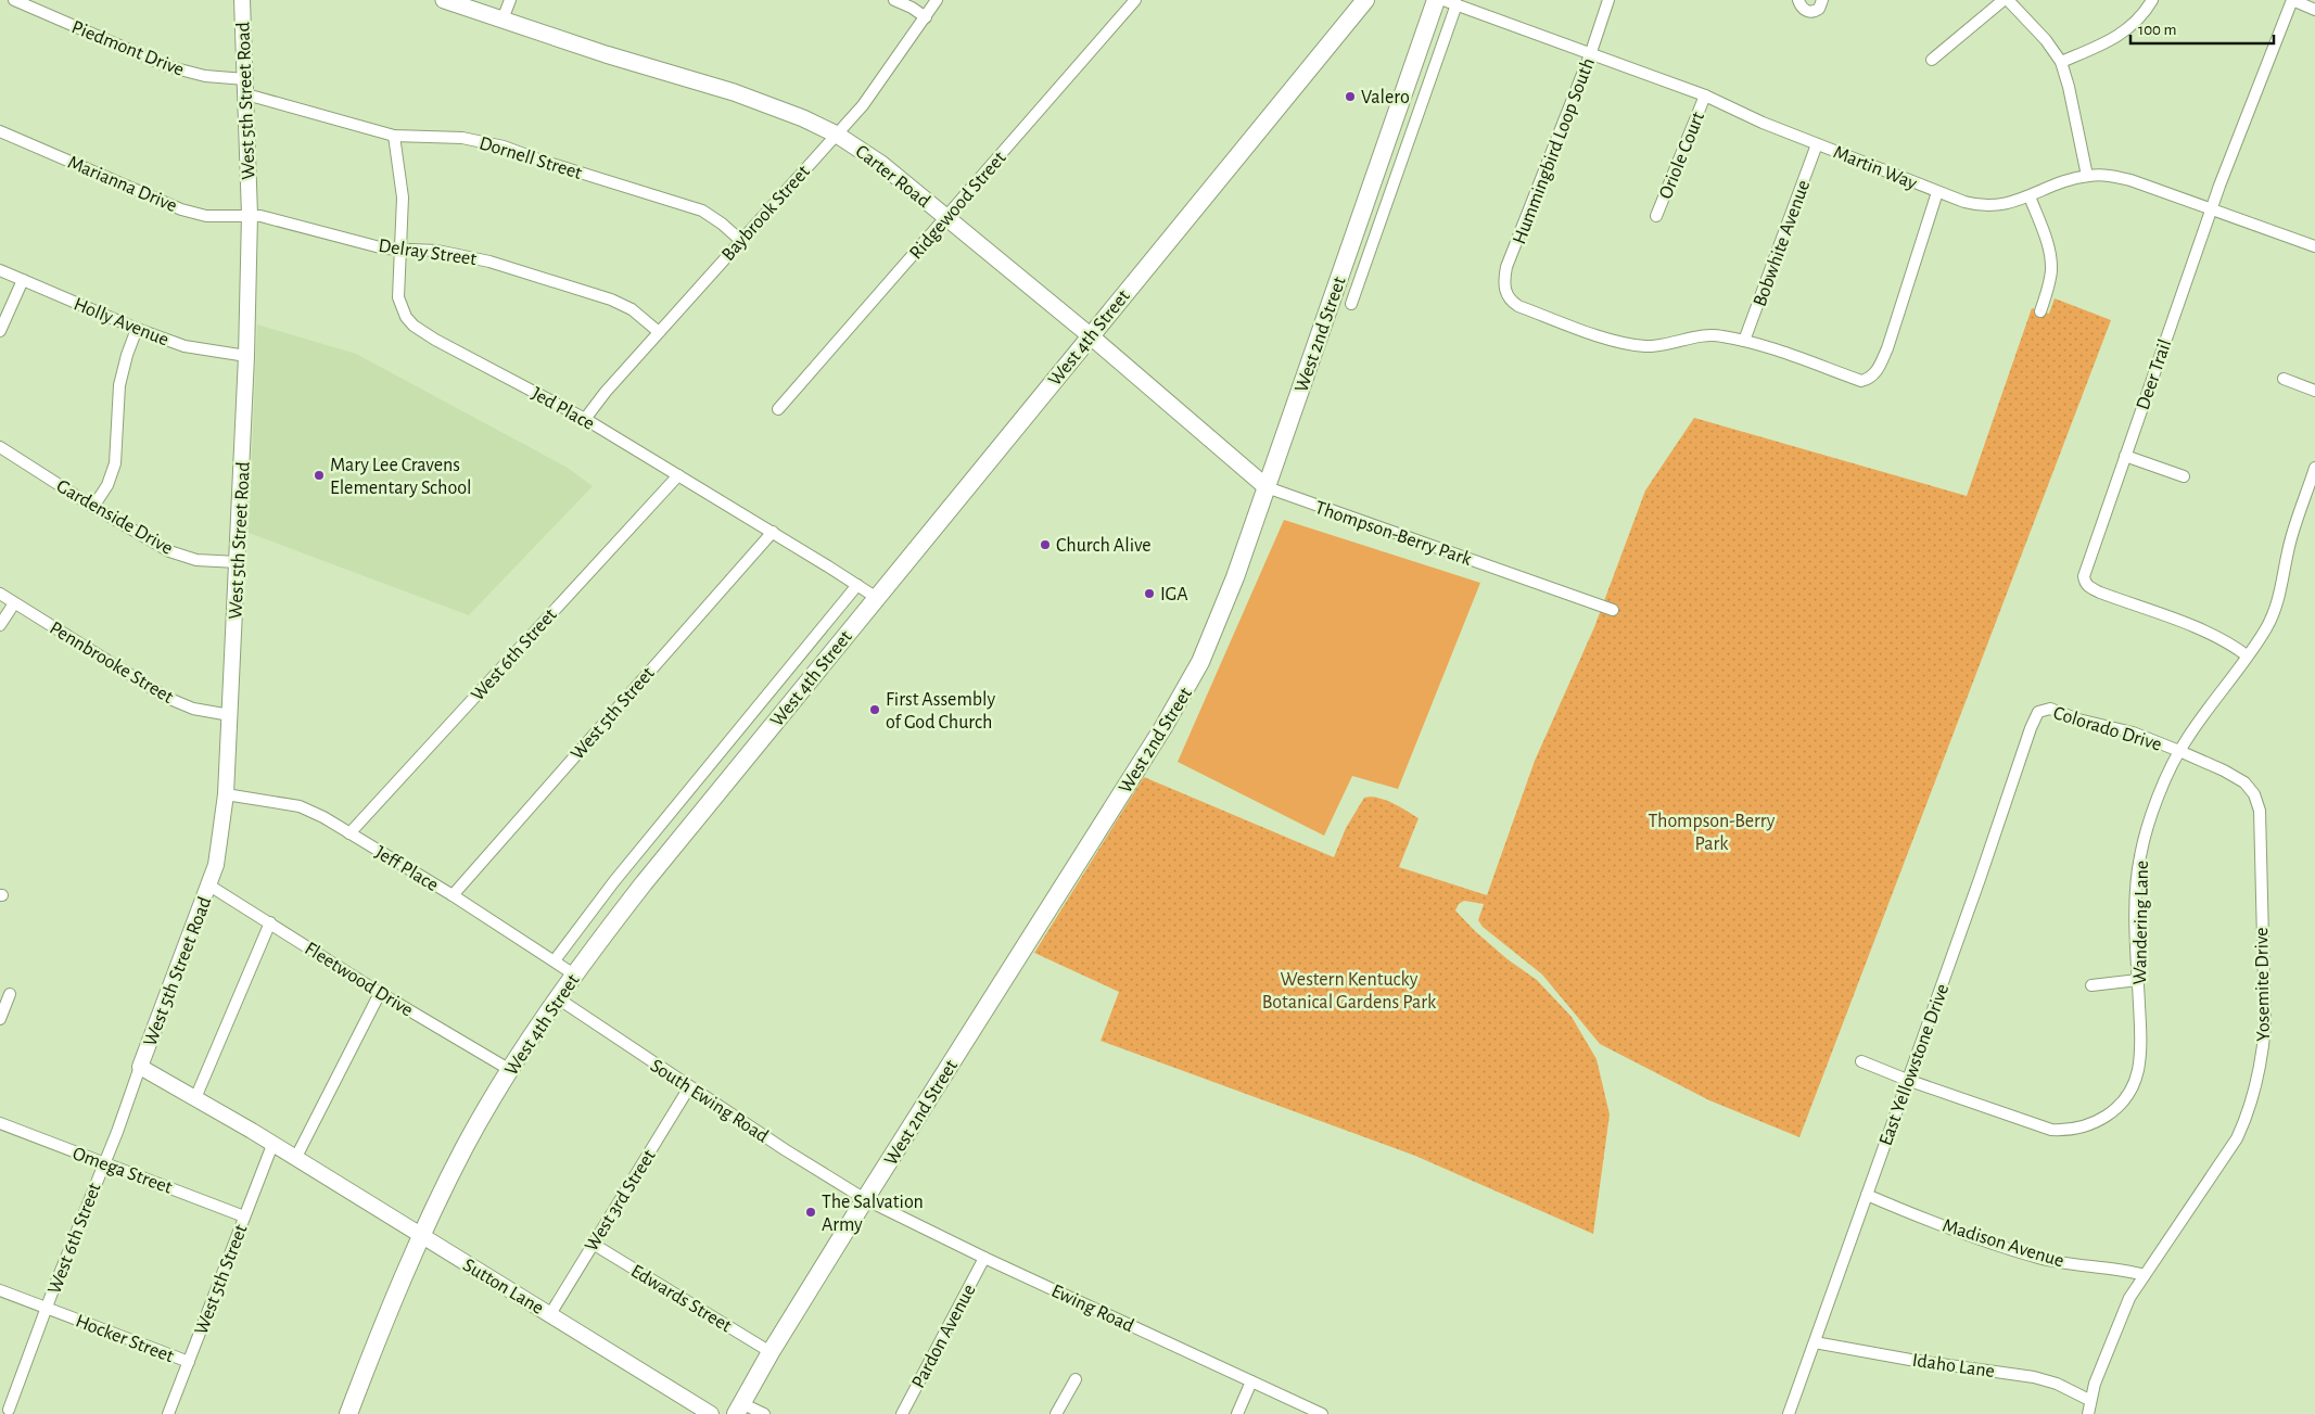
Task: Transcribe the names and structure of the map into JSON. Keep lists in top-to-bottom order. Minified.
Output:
{"streets":{"main road":["Carter Road","West 2nd Street","West 4th Street"],"street":["Piedmont Drive","West 5th Street Road","Hummingbird Loop South","Oriole Court","Dornell Street","Martin Way","Marianna Drive","Ridgewood Street","Baybrook Street","Bobwhite Avenue","Delray Street","Holly Avenue","Deer Trail","Jed Place","Gardenside Drive","Thompson-Berry Park","West 6th Street","Pennbrooke Street","West 5th Street","Colorado Drive","Jeff Place","Wandering Lane","Fleetwood Drive","Yosemite Drive","East Yellowstone Drive","South Ewing Road","Omega Street","West 3rd Street","Madison Avenue","Sutton Lane","Edwards Street","Ewing Road","Pardon Avenue","Hocker Street","Idaho Lane"]},"crossings":[["Piedmont Drive","West 5th Street Road"],["Piedmont Drive","Dornell Street"],["West 5th Street Road","Dornell Street"],["West 5th Street Road","Marianna Drive"],["West 5th Street Road","Delray Street"],["West 5th Street Road","Holly Avenue"],["West 5th Street Road","Gardenside Drive"],["West 5th Street Road","West 6th Street"],["West 5th Street Road","Pennbrooke Street"],["West 5th Street Road","Jeff Place"],["West 5th Street Road","Fleetwood Drive"],["Hummingbird Loop South","Martin Way"],["Hummingbird Loop South","Bobwhite Avenue"],["Oriole Court","Martin Way"],["Dornell Street","Baybrook Street"],["Dornell Street","Jed Place"],["Martin Way","Bobwhite Avenue"],["Martin Way","West 2nd Street"],["Martin Way","Deer Trail"],["Carter Road","Ridgewood Street"],["Carter Road","Baybrook Street"],["Carter Road","West 2nd Street"],["Carter Road","West 4th Street"],["Carter Road","Thompson-Berry Park"],["Marianna Drive","Delray Street"],["Baybrook Street","Delray Street"],["Baybrook Street","Jed Place"],["Delray Street","Jed Place"],["West 2nd Street","Thompson-Berry Park"],["West 2nd Street","South Ewing Road"],["West 2nd Street","Edwards Street"],["West 2nd Street","Ewing Road"],["West 4th Street","Jed Place"],["West 4th Street","Jeff Place"],["West 4th Street","Fleetwood Drive"],["West 4th Street","South Ewing Road"],["West 4th Street","Sutton Lane"],["Deer Trail","Wandering Lane"],["Jed Place","West 6th Street"],["Jed Place","West 5th Street"],["West 6th Street","Jeff Place"],["West 6th Street","Omega Street"],["West 6th Street","Hocker Street"],["West 5th Street","Jeff Place"],["West 5th Street","Omega Street"],["West 5th Street","Sutton Lane"],["West 5th Street","Hocker Street"],["Colorado Drive","Wandering Lane"],["Colorado Drive","Yosemite Drive"],["Colorado Drive","East Yellowstone Drive"],["Wandering Lane","Yosemite Drive"],["Wandering Lane","East Yellowstone Drive"],["Yosemite Drive","Madison Avenue"],["Yosemite Drive","Idaho Lane"],["East Yellowstone Drive","Madison Avenue"],["East Yellowstone Drive","Idaho Lane"],["South Ewing Road","West 3rd Street"],["South Ewing Road","Ewing Road"],["West 3rd Street","Sutton Lane"],["West 3rd Street","Edwards Street"],["Ewing Road","Pardon Avenue"]],"parks":["Thompson-Berry Park","Western Kentucky Botanical Gardens Park"],"places":["Valero","Mary Lee Cravens Elementary School","Church Alive","IGA","First Assembly of God Church","The Salvation Army"],"scale_bar":"100 m"}
